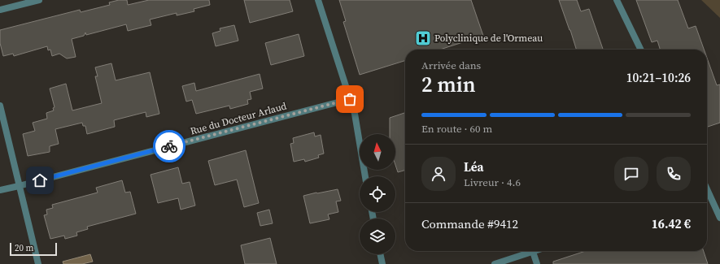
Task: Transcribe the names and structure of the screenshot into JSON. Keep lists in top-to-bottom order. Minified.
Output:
{"streets":{"street":["Rue du Docteur Arlaud"]},"places":{"hospital":["Polyclinique de l'Ormeau"]},"scale_bar":"20 m","north":"top","page":{"heading":["2 min","Arrivée dans","10:21–10:26"],"panel":["Léa","Livreur · 4.6","Commande #9412","16.42 €"],"bar":"En route · 60 m","scale":"20 m"}}
